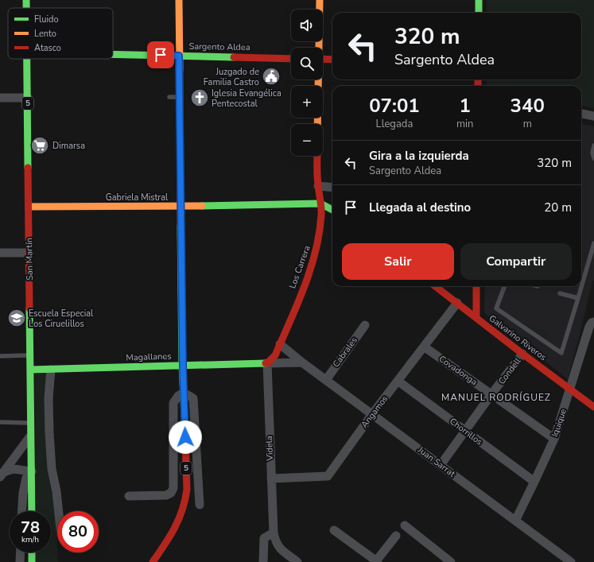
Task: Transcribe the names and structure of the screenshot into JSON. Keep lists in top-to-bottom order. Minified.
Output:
{"streets":{"main road":["Sargento Aldea","5","Gabriela Mistral","San Martín","Los Carrera","Galvarino Riveros","Magallanes"],"street":["Cabrales","Covadonga","Condell","Angamos","Iquique","Chorrillos","Videla","Juan Sarrat"]},"crossings":[["Sargento Aldea","5"],["5","Gabriela Mistral"],["5","Magallanes"],["Gabriela Mistral","San Martín"],["Gabriela Mistral","Los Carrera"],["San Martín","Magallanes"],["Los Carrera","Magallanes"],["Los Carrera","Videla"],["Los Carrera","Juan Sarrat"],["Galvarino Riveros","Condell"],["Galvarino Riveros","Angamos"],["Galvarino Riveros","Iquique"],["Cabrales","Juan Sarrat"],["Magallanes","Videla"],["Covadonga","Condell"],["Covadonga","Angamos"],["Covadonga","Iquique"],["Condell","Chorrillos"],["Condell","Juan Sarrat"],["Angamos","Chorrillos"],["Angamos","Videla"],["Angamos","Juan Sarrat"],["Iquique","Chorrillos"],["Iquique","Juan Sarrat"]],"districts":["MANUEL RODRÍGUEZ"],"places":{"public building":["Juzgado de Familia Castro"],"church":["Iglesia Evangélica Pentecostal"],"supermarket":["Dimarsa"],"school or university":["Escuela Especial Los Ciruelillos"]},"legend":["Fluido","Lento","Atasco"],"page":{"map_buttons":["+","−"],"turn":["320 m","Sargento Aldea"],"eta":["07:01","Llegada","1","min","340","m"],"list":[{"name":"Gira a la izquierda","note":"Sargento Aldea","value":"320 m"},{"name":"Llegada al destino","value":"20 m"}],"buttons":["Salir","Compartir"],"speed":"78 km/h","limit":"80"}}
